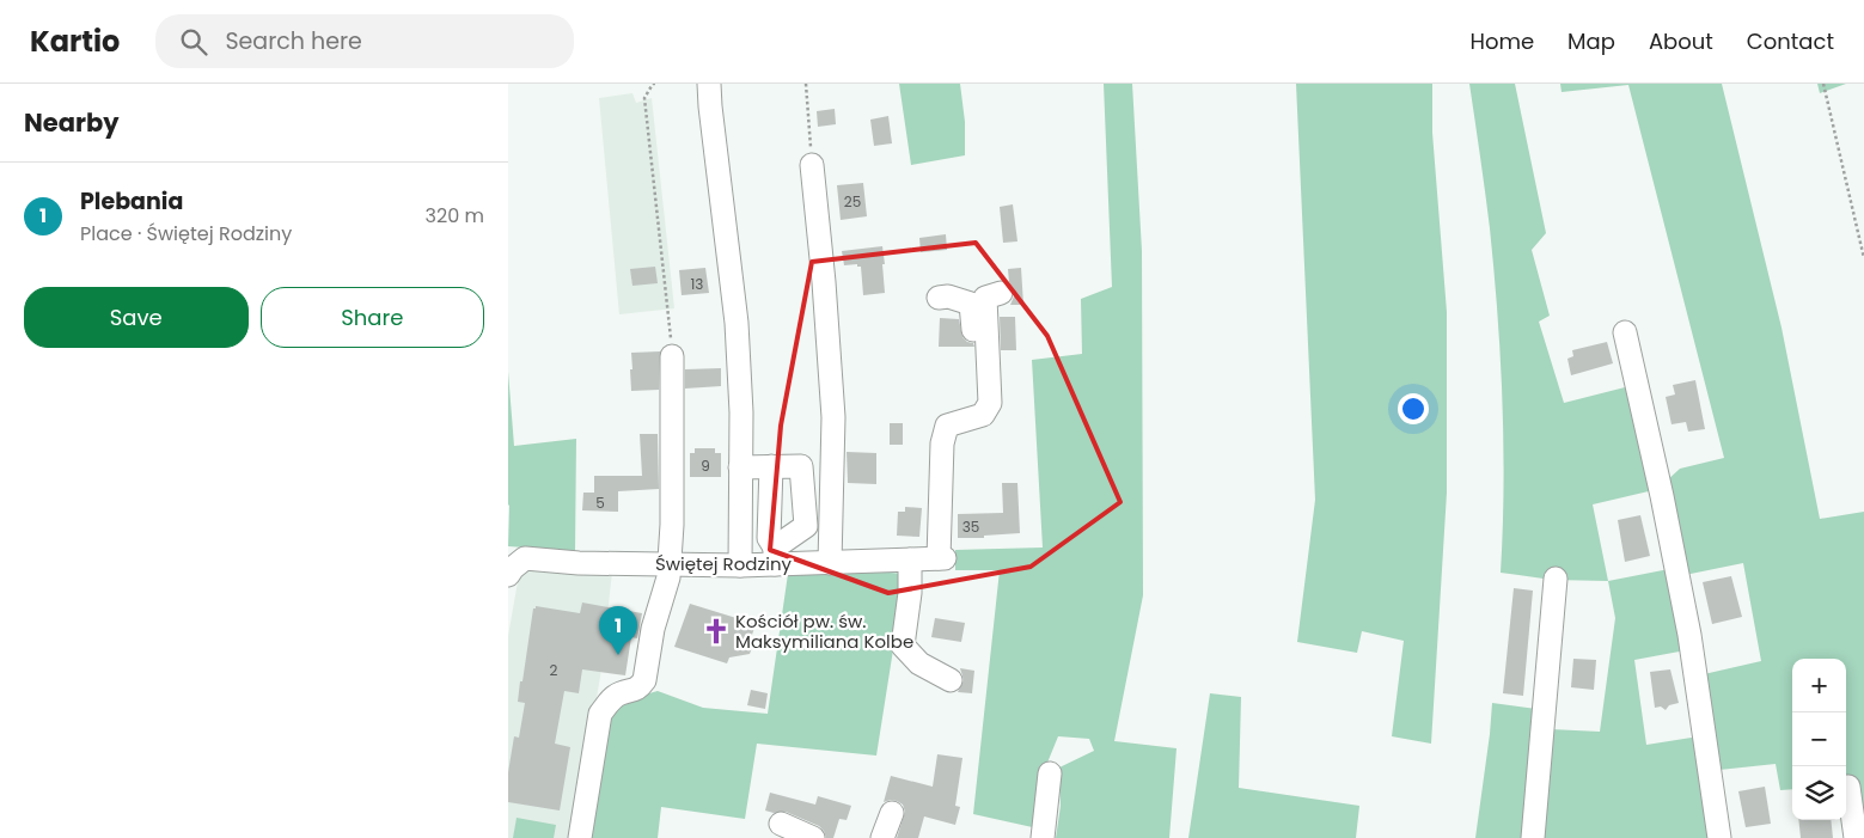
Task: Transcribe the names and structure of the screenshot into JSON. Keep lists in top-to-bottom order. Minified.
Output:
{"streets":{"street":["Świętej Rodziny"]},"places":{"church":["Kościół pw. św. Maksymiliana Kolbe"]},"house_numbers":["25","13","9","5","35","2"],"page":{"header":"Kartio","search":"Search here","nav":["Home","Map","About","Contact"],"heading":"Nearby","list":[{"mark":"1","name":"Plebania","note":"Place · Świętej Rodziny","value":"320 m"}],"buttons":["Save","Share"],"pins":"1","map_buttons":["+","−"]}}
